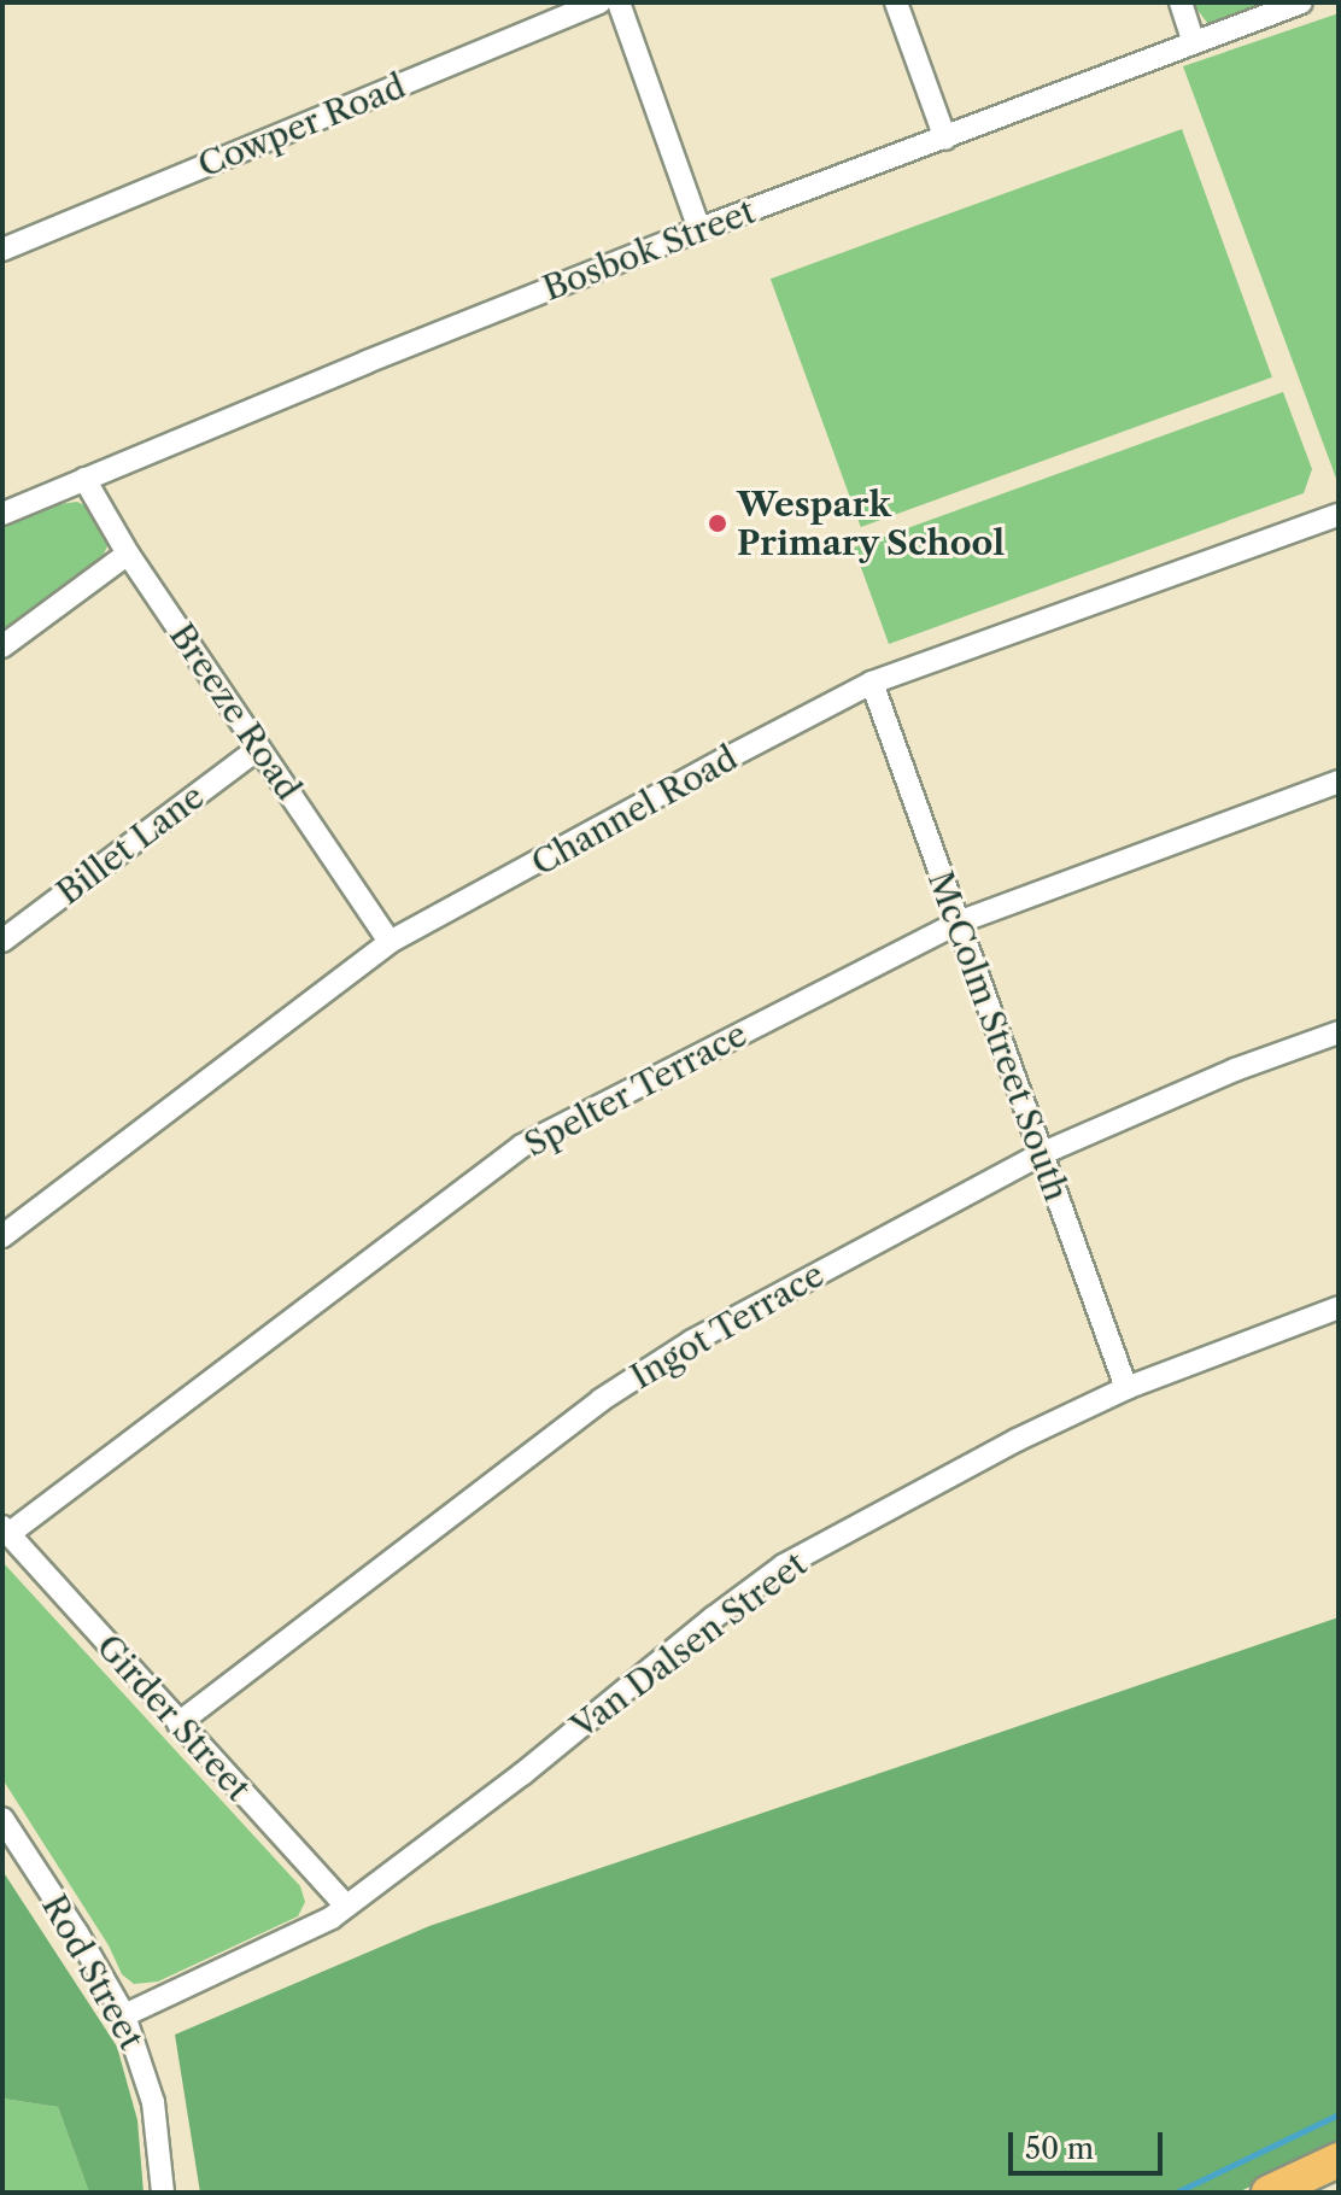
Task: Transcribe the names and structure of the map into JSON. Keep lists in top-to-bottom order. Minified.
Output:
{"streets":{"street":["Cowper Road","Bosbok Street","Breeze Road","Channel Road","Billet Lane","McColm Street South","Spelter Terrace","Ingot Terrace","Van Dalsen Street","Girder Street","Rod Street"]},"crossings":[["Bosbok Street","Breeze Road"],["Breeze Road","Channel Road"],["Breeze Road","Billet Lane"],["Channel Road","McColm Street South"],["McColm Street South","Spelter Terrace"],["McColm Street South","Ingot Terrace"],["McColm Street South","Van Dalsen Street"],["Spelter Terrace","Girder Street"],["Ingot Terrace","Girder Street"],["Van Dalsen Street","Girder Street"],["Van Dalsen Street","Rod Street"]],"places":["Wespark Primary School"],"scale_bar":"50 m"}
